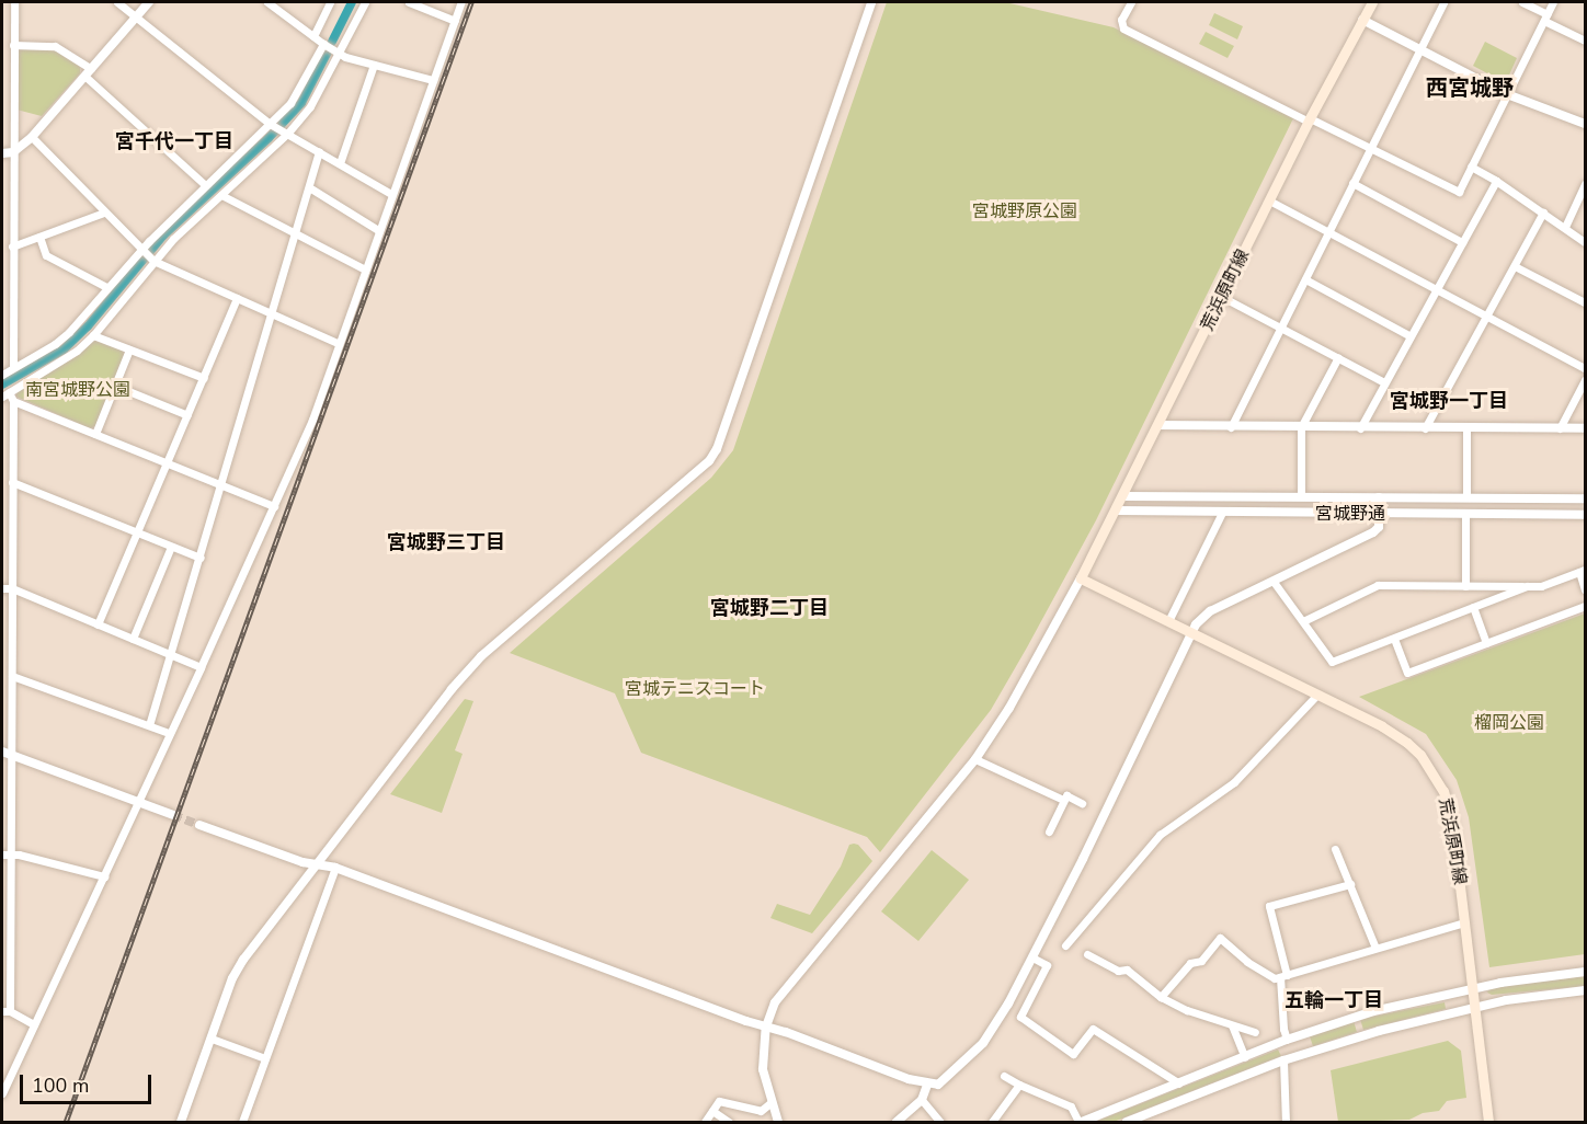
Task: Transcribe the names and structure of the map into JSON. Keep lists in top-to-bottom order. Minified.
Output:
{"streets":{"main road":["荒浜原町線"],"street":["宮城野通"]},"crossings":[["荒浜原町線","宮城野通"]],"districts":["西宮城野","宮千代一丁目","宮城野一丁目","宮城野三丁目","宮城野二丁目","五輪一丁目"],"parks":["宮城野原公園","南宮城野公園","宮城テニスコート","榴岡公園"],"scale_bar":"100 m"}
